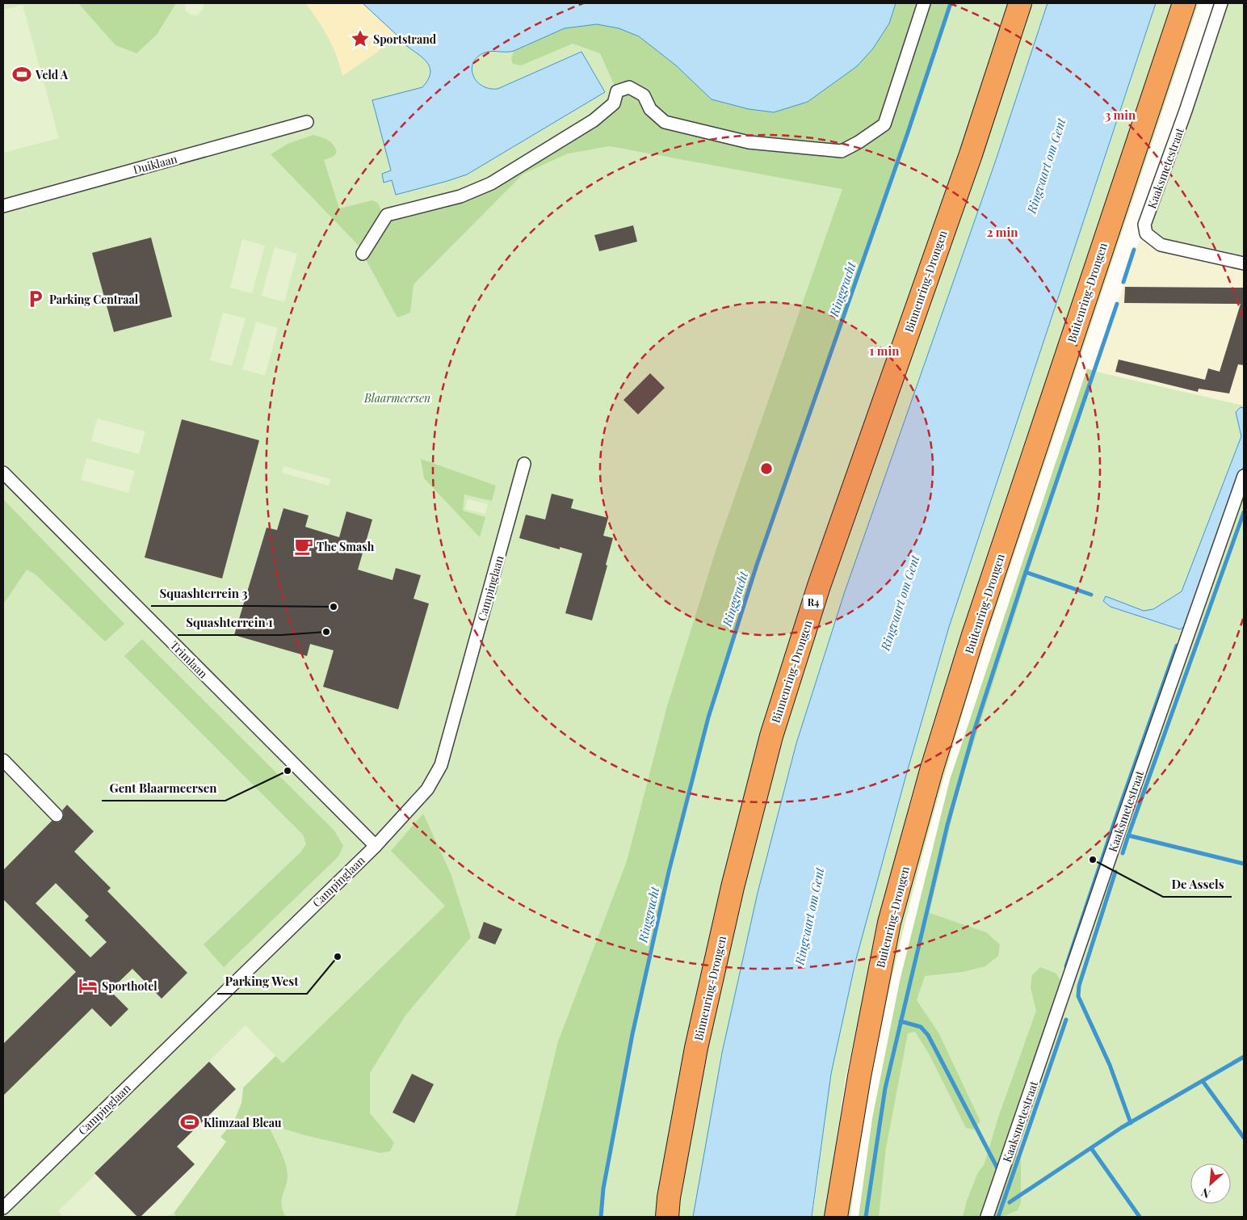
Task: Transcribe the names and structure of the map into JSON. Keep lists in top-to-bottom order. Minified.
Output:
{"streets":{"highway":["Binnenring-Drongen","Buitenring-Drongen","R4"],"street":["Duiklaan","Kaaksmetestraat","Campinglaan","Trimlaan"]},"crossings":[["Campinglaan","Trimlaan"]],"water":["Ringvaart om Gent","Ringgracht"],"parks":["Blaarmeersen"],"places":{"place":["Sportstrand"],"sports":["Veld A","Klimzaal Bleau"],"parking":["Parking Centraal"],"cafe":["The Smash"],"other":["Squashterrein 3","Squashterrein 1","Gent Blaarmeersen","De Assels","Parking West"],"hotel":["Sporthotel"]},"north":"bottom left","rings":["3 min","2 min","1 min"]}
